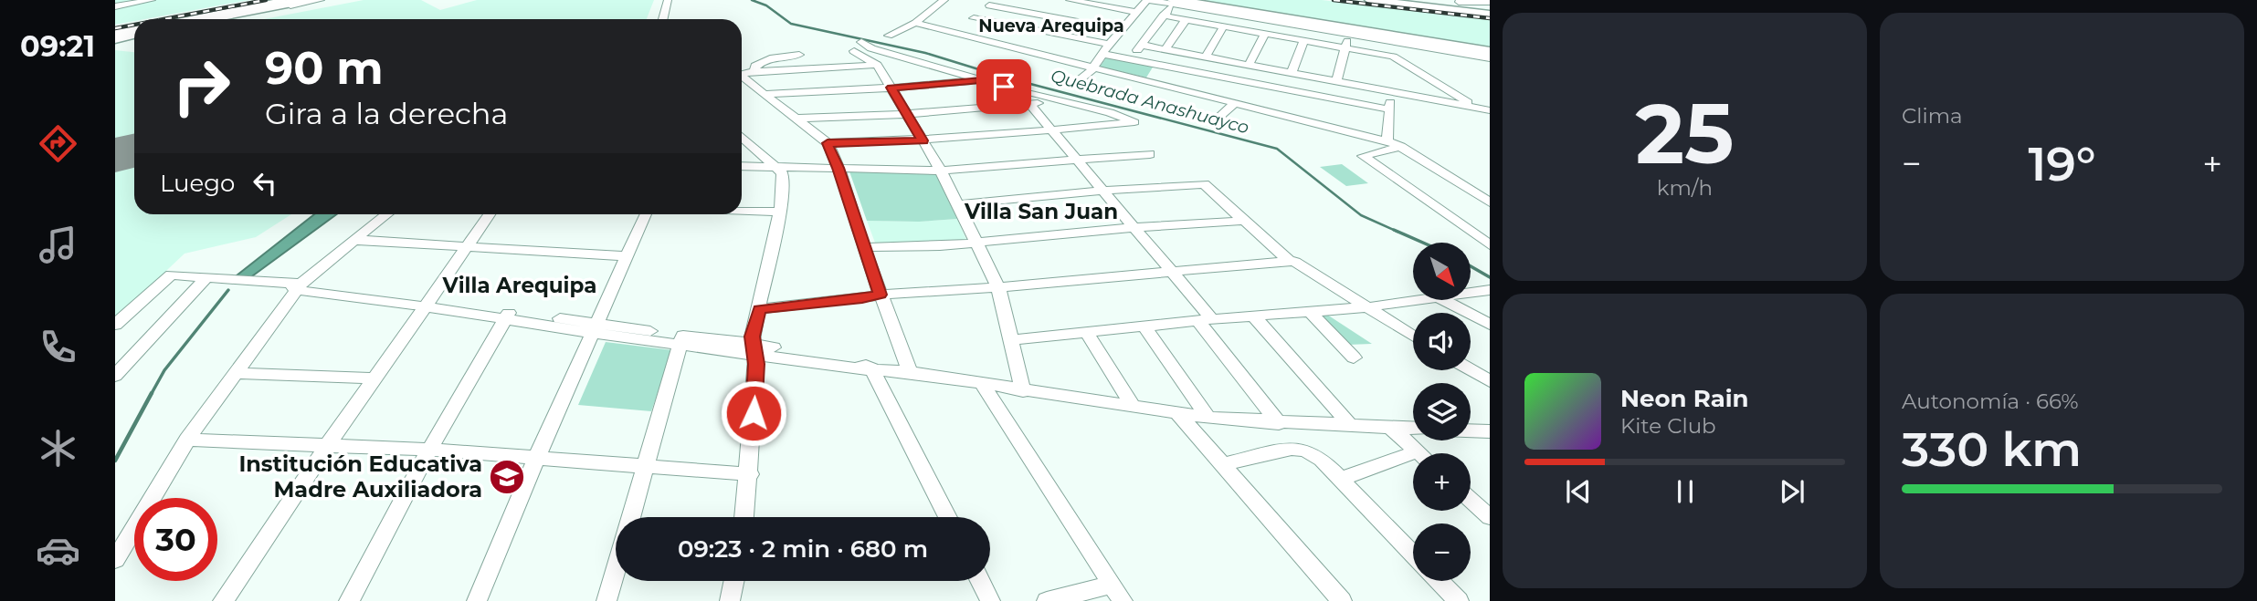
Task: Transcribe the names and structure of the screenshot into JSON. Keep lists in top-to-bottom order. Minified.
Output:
{"districts":["Nueva Arequipa","Villa San Juan","Villa Arequipa"],"water":["Quebrada Anashuayco"],"places":{"school or university":["Institución Educativa Madre Auxiliadora"]},"north":"bottom right","page":{"tabs":"09:21","tile":[["25","km/h"],"Clima",["Autonomía · 66%","330 km"]],"turn":["90 m","Gira a la derecha"],"heat":["−","19°","+"],"then":"Luego","map_buttons":["+","−"],"song":["Neon Rain","Kite Club"],"limit":"30","trip":"09:23 · 2 min · 680 m"}}
